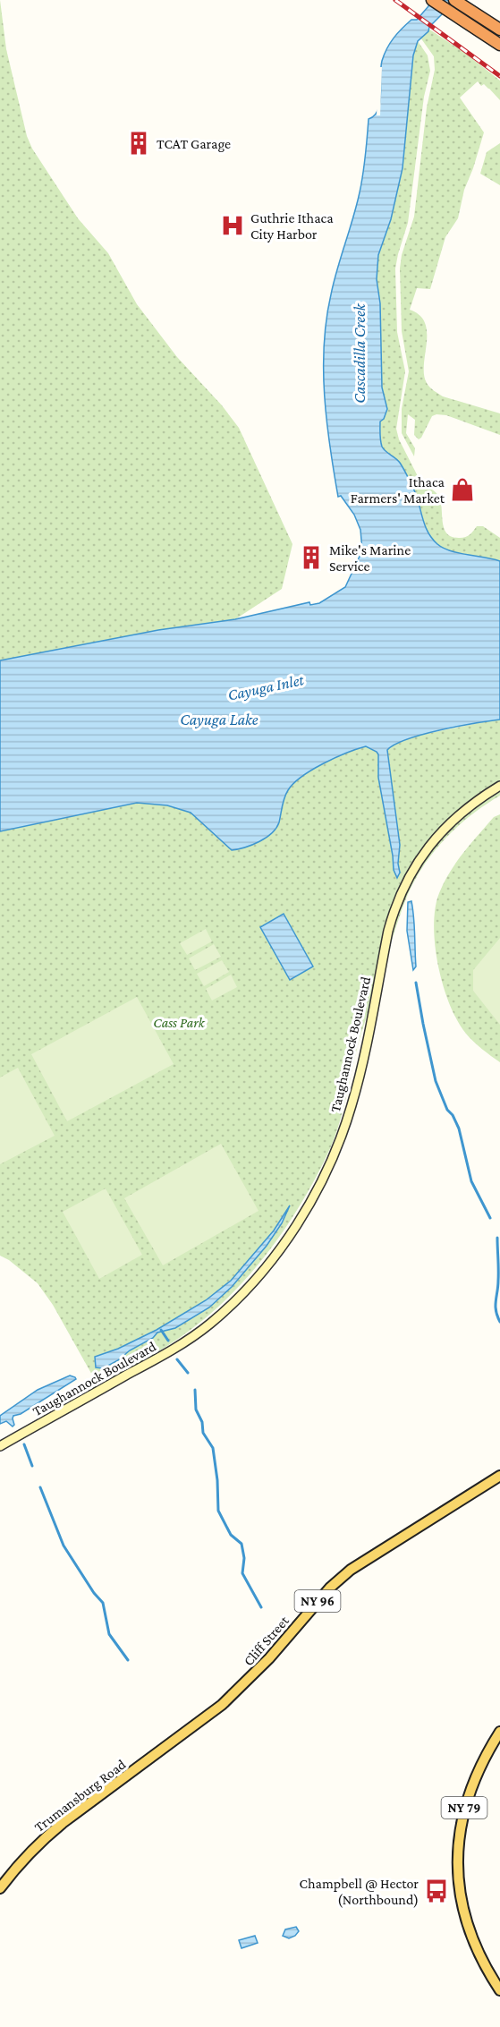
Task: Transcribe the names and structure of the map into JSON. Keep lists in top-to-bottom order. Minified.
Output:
{"streets":{"main road":["Taughannock Boulevard","NY 96","Cliff Street","Trumansburg Road","NY 79"]},"crossings":[["Cliff Street","Trumansburg Road"]],"water":["Cascadilla Creek","Cayuga Inlet","Cayuga Lake"],"parks":["Cass Park"],"places":{"building":["TCAT Garage","Mike's Marine Service"],"hospital":["Guthrie Ithaca City Harbor"],"shop":["Ithaca Farmers' Market"],"bus stop":["Champbell @ Hector (Northbound)"]}}
